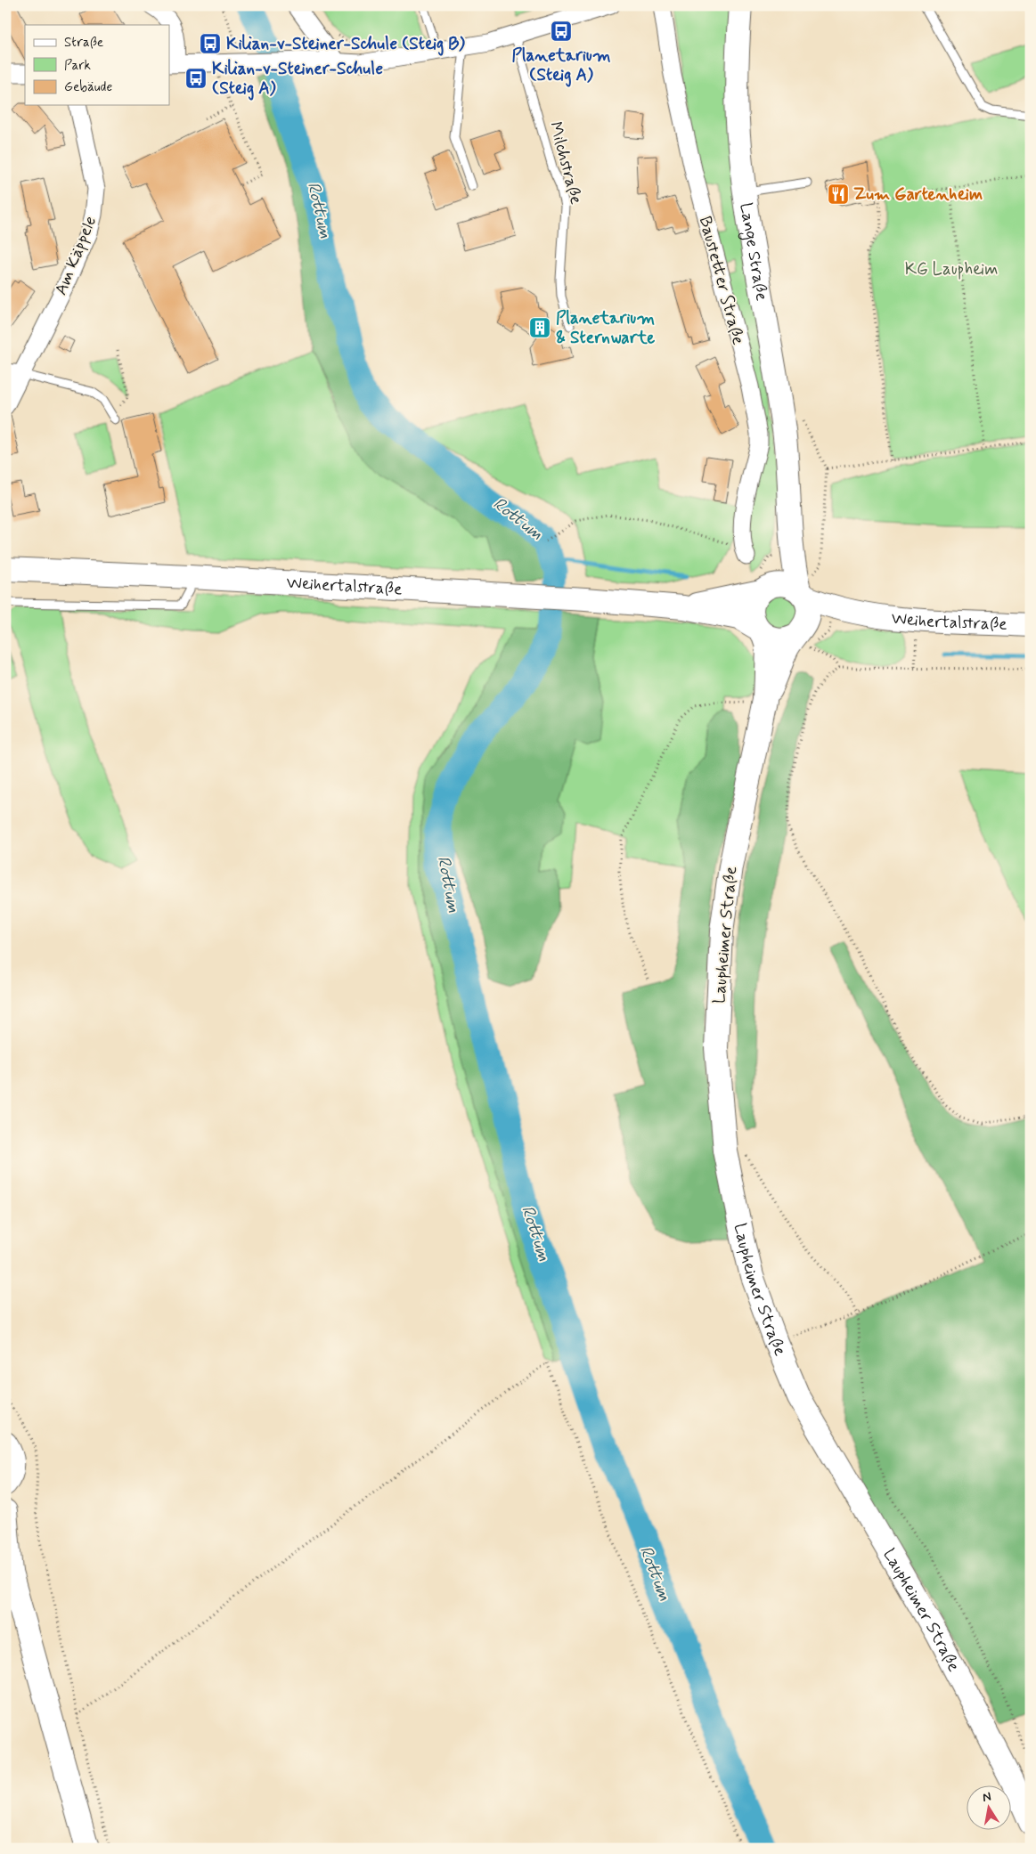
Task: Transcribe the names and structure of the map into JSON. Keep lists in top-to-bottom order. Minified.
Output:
{"streets":{"street":["Lange Straße","Am Käppele","Baustetter Straße","Weihertalstraße","Laupheimer Straße"],"lane":["Milchstraße"]},"crossings":[["Lange Straße","Weihertalstraße"],["Lange Straße","Laupheimer Straße"],["Weihertalstraße","Laupheimer Straße"]],"water":["Rottum"],"parks":["KG Laupheim"],"places":{"bus stop":["Planetarium (Steig A)","Kilian-v-Steiner-Schule (Steig B)","Kilian-v-Steiner-Schule (Steig A)"],"restaurant":["Zum Gartenheim"],"building":["Planetarium & Sternwarte"]},"legend":["Straße","Park","Gebäude"],"north":"top"}
